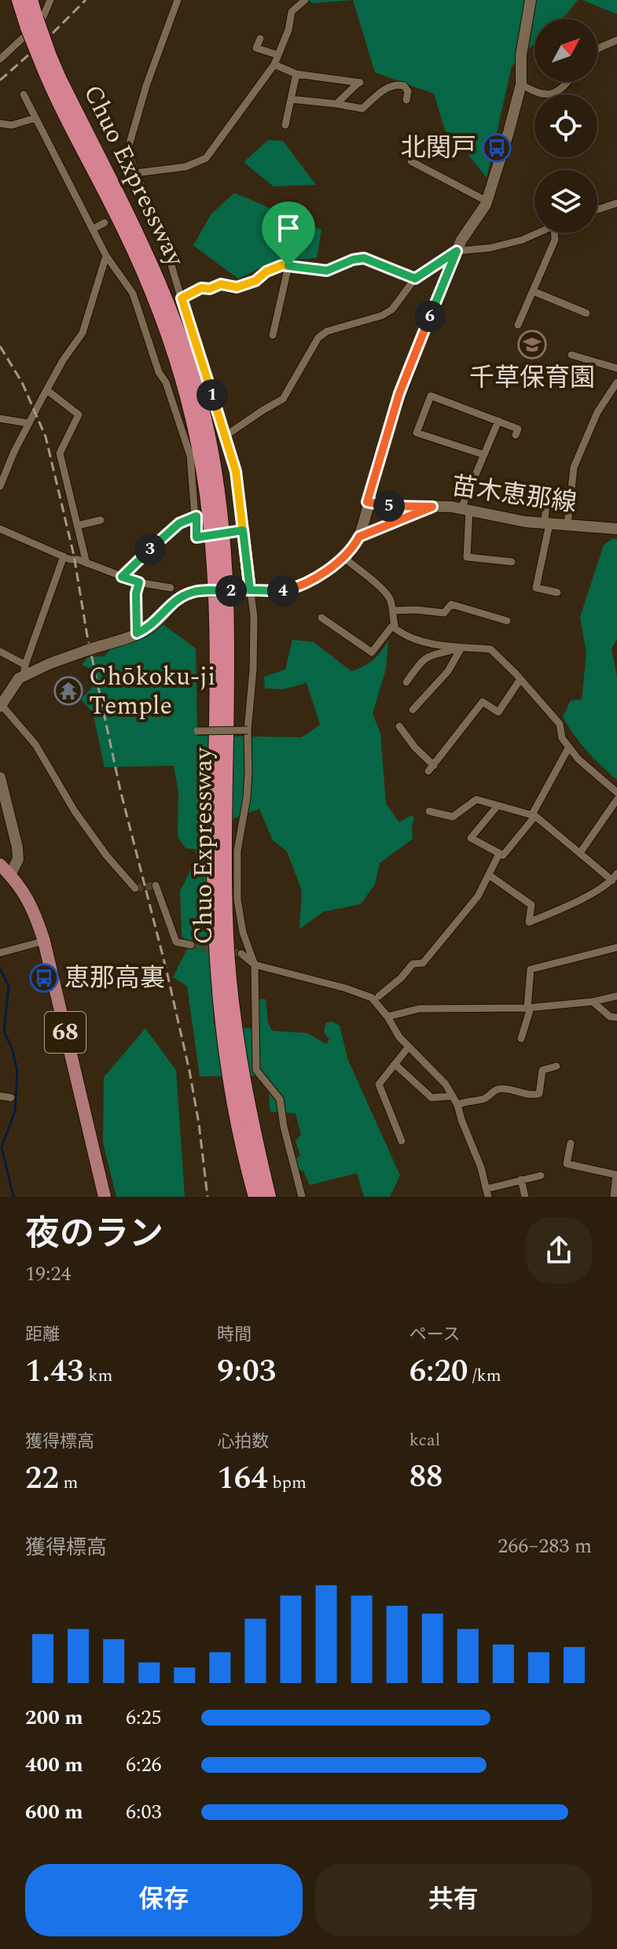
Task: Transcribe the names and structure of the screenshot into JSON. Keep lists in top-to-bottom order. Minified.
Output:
{"streets":{"highway":["Chuo Expressway"],"main road":["苗木恵那線","68"]},"places":{"bus stop":["北関戸","恵那高裏"],"school or university":["千草保育園"],"temple":["Chōkoku-ji Temple"]},"north":"top right","page":{"pins":["6","1","5","3","2","4"],"heading":["夜のラン","19:24"],"stats":[["距離","1.43 km"],["時間","9:03"],["ペース","6:20 /km"],["獲得標高","22 m"],["心拍数","164 bpm"],["kcal","88"]],"chart":["獲得標高","266–283 m"],"list":[{"name":"200 m","note":"6:25"},{"name":"400 m","note":"6:26"},{"name":"600 m","note":"6:03"}],"buttons":["保存","共有"]}}
